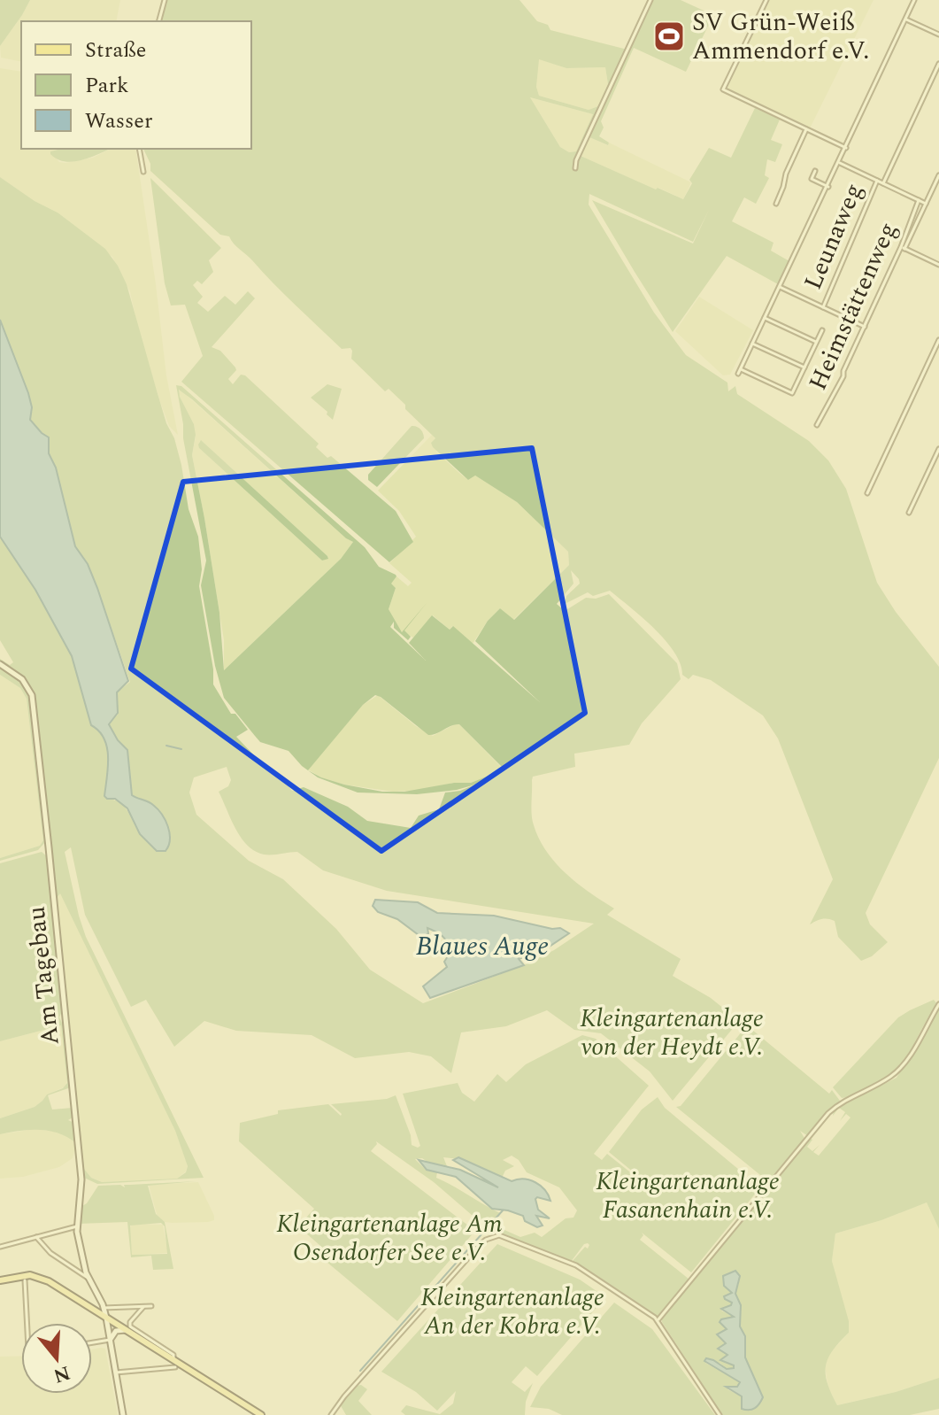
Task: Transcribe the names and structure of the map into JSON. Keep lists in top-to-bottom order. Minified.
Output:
{"streets":{"street":["Leunaweg","Heimstättenweg","Am Tagebau"]},"water":["Blaues Auge"],"parks":["Kleingartenanlage von der Heydt e.V.","Kleingartenanlage Fasanenhain e.V.","Kleingartenanlage Am Osendorfer See e.V.","Kleingartenanlage An der Kobra e.V."],"places":{"sports":["SV Grün-Weiß Ammendorf e.V."]},"legend":["Straße","Park","Wasser"],"north":"bottom"}
